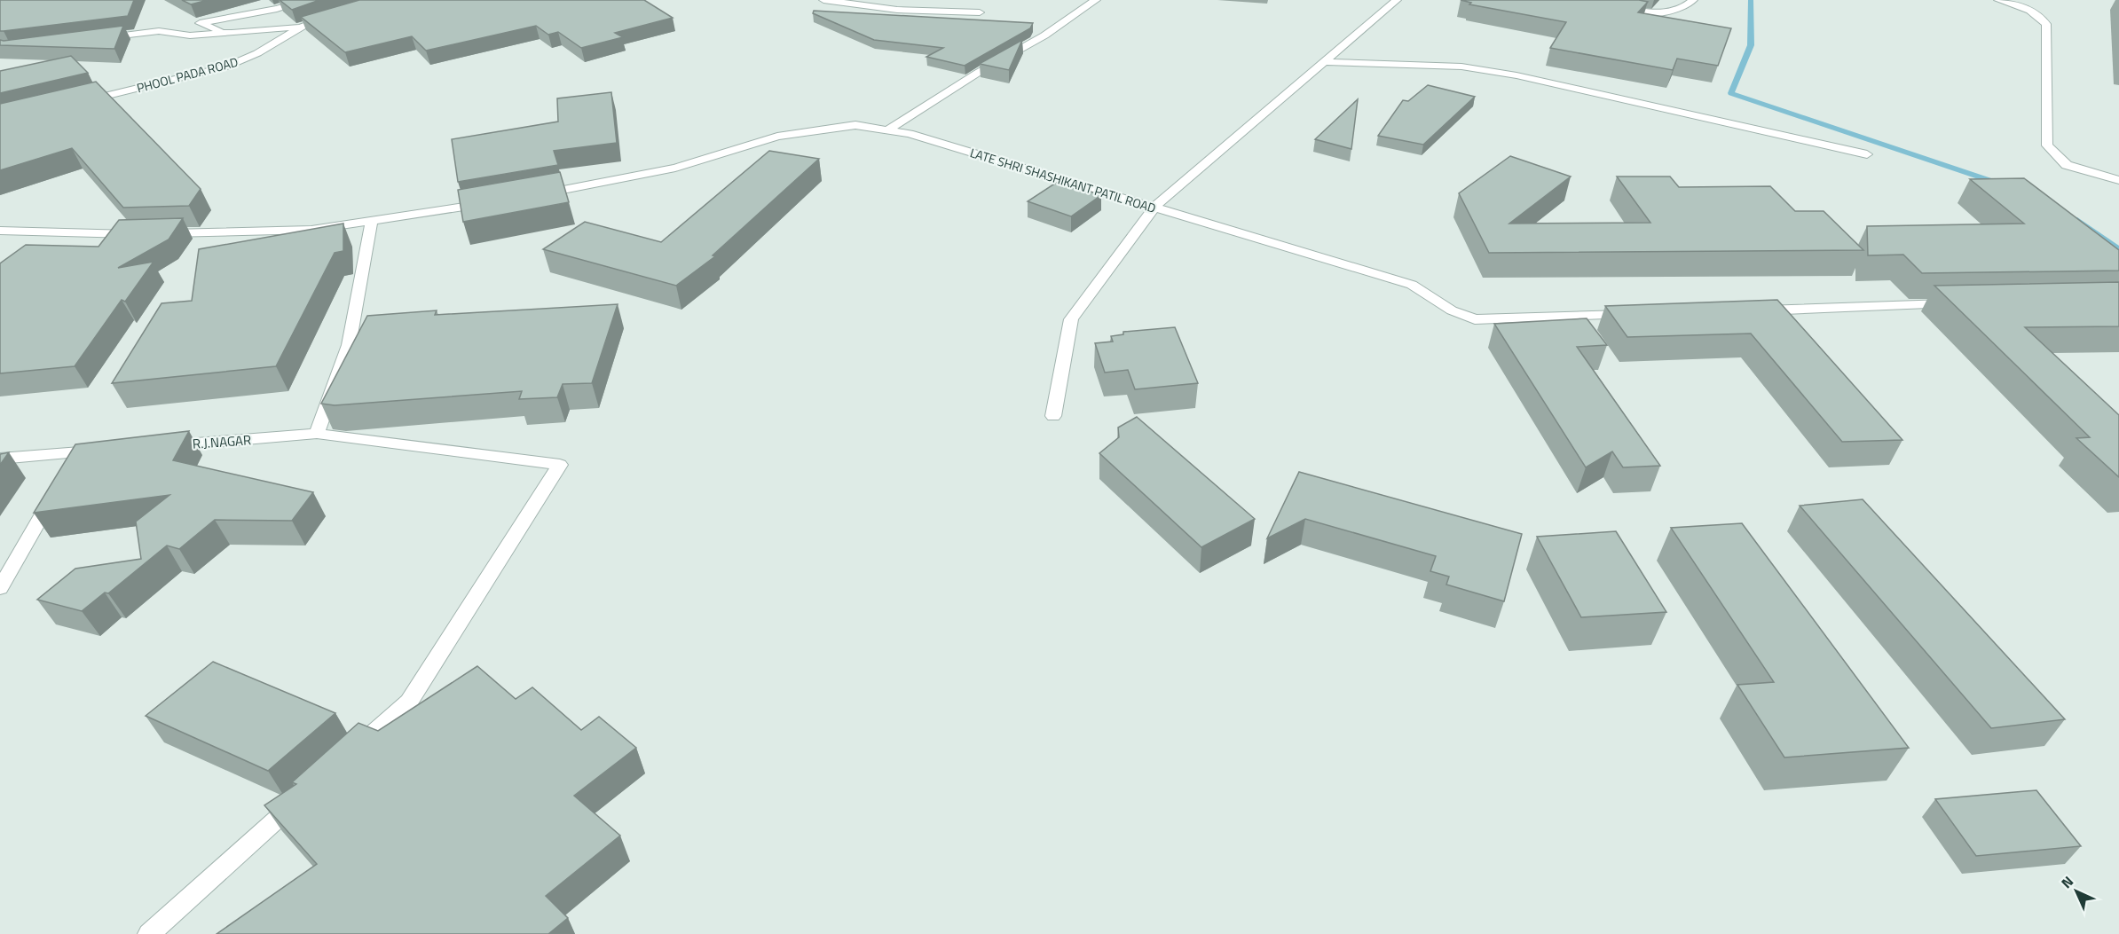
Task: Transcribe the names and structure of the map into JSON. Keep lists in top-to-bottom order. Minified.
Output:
{"streets":{"street":["PHOOL PADA ROAD","LATE SHRI SHASHIKANT PATIL ROAD","R.J.NAGAR"]},"north":"top left"}
